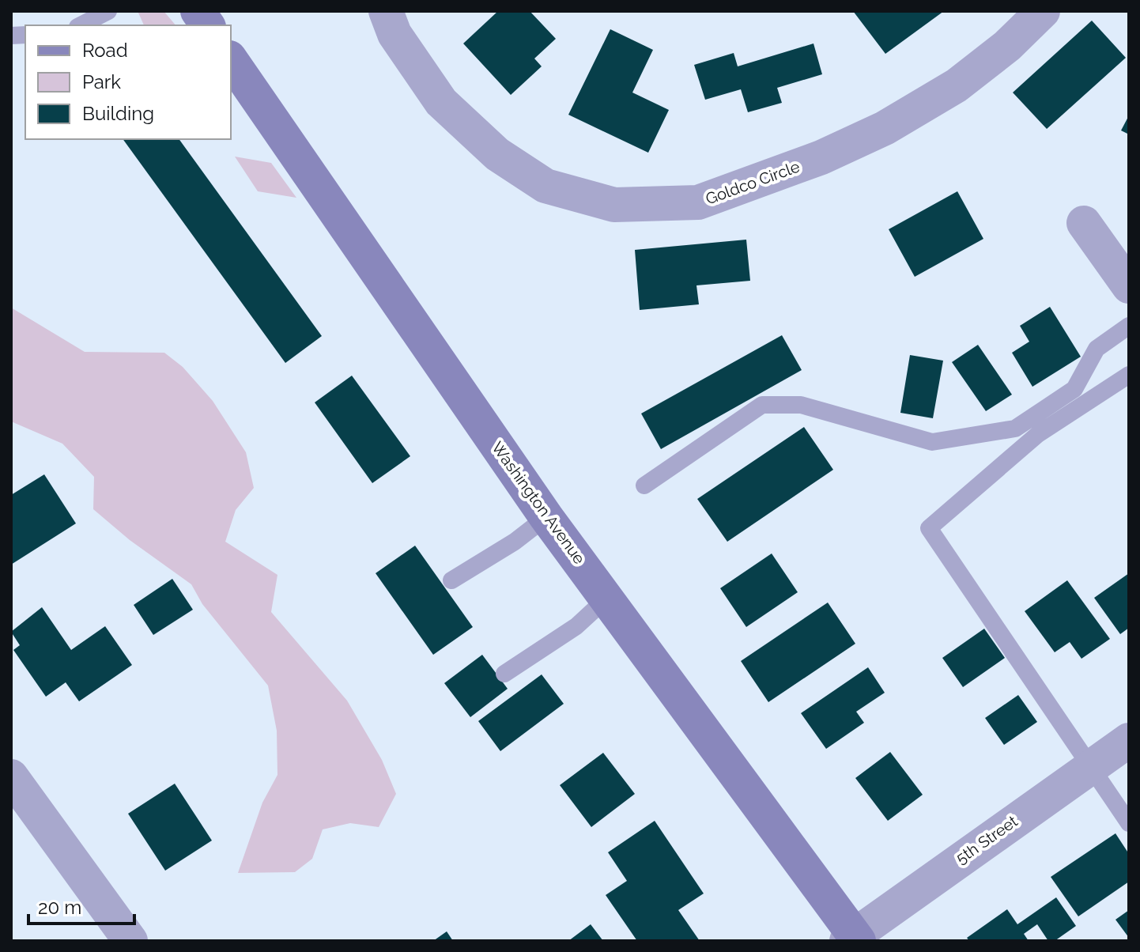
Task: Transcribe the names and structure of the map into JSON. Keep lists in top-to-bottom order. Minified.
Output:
{"streets":{"street":["Goldco Circle","Washington Avenue","5th Street"]},"crossings":[["Washington Avenue","5th Street"]],"legend":["Road","Park","Building"],"scale_bar":"20 m"}
